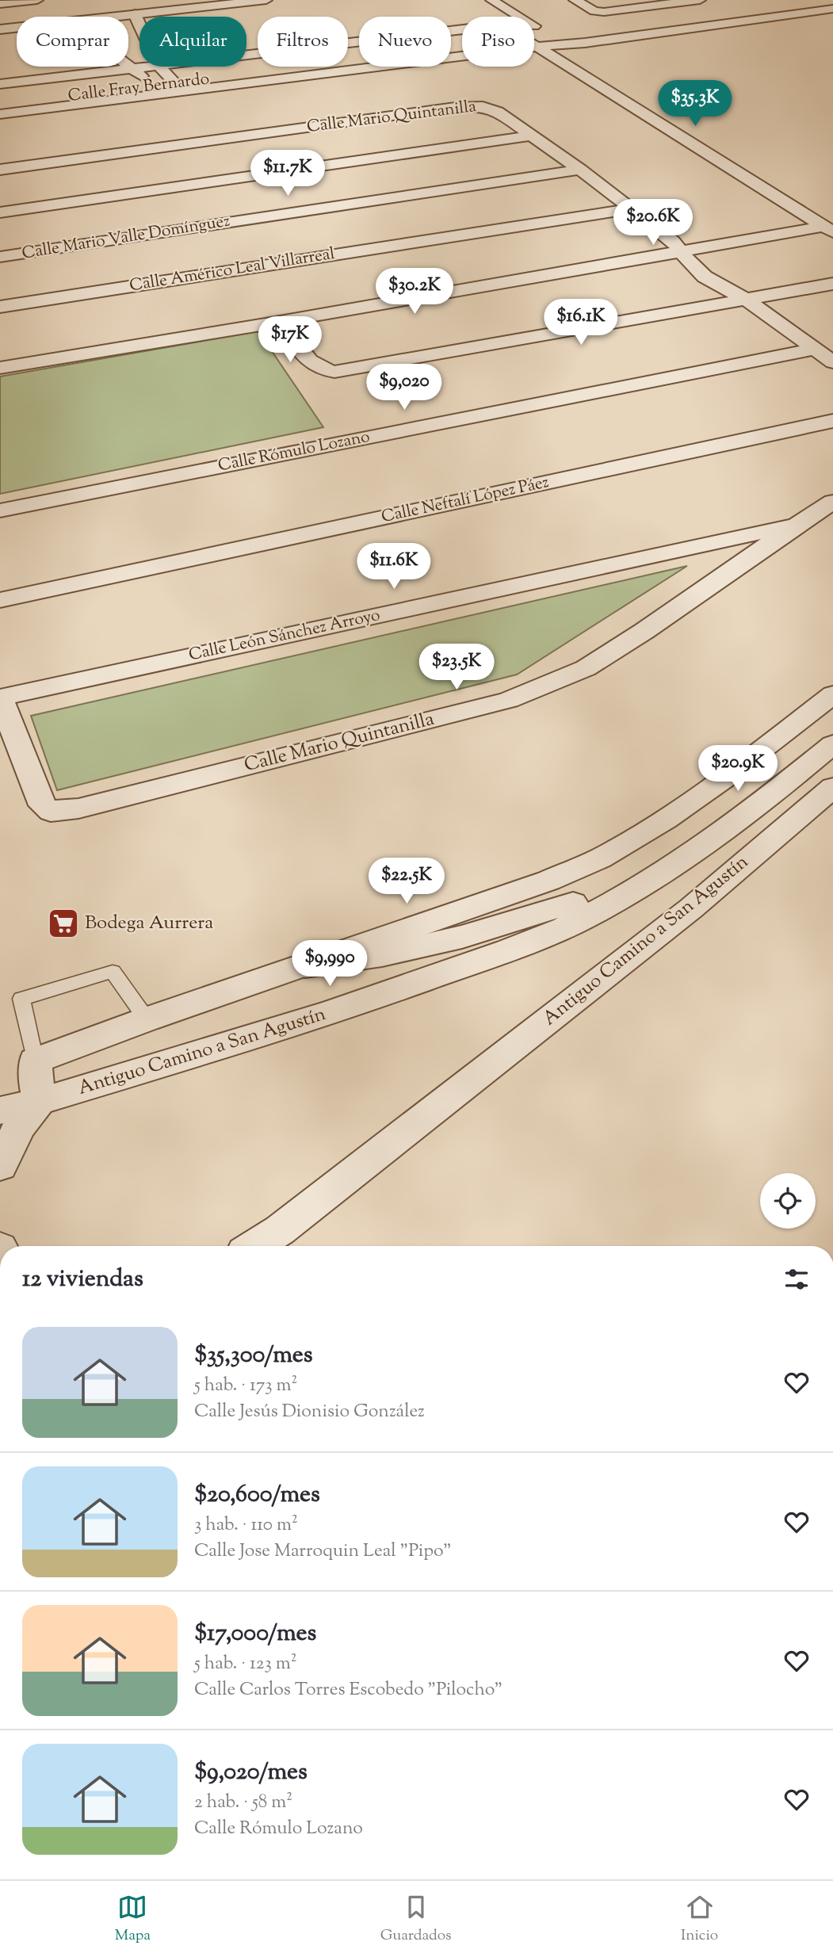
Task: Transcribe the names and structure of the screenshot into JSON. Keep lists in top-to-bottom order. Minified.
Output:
{"streets":{"street":["Calle Fray Bernardo","Calle Mario Quintanilla","Calle Mario Valle Domínguez","Calle Américo Leal Villarreal","Calle Rómulo Lozano","Calle Neftalí López Páez","Calle León Sánchez Arroyo","Antiguo Camino a San Agustín"]},"crossings":[["Calle Mario Quintanilla","Calle Mario Valle Domínguez"],["Calle Mario Quintanilla","Calle Américo Leal Villarreal"],["Calle Mario Quintanilla","Calle Rómulo Lozano"],["Calle Mario Quintanilla","Calle León Sánchez Arroyo"]],"places":{"supermarket":["Bodega Aurrera"]},"page":{"chip":["Comprar","Alquilar","Filtros","Nuevo","Piso"],"price":["$35.3K","$11.7K","$20.6K","$30.2K","$16.1K","$17K","$9,020","$11.6K","$23.5K","$20.9K","$22.5K","$9,990"],"heading":"12 viviendas","list":[{"name":"$35,300/mes","note":"5 hab. · 173 m² · Calle Jesús Dionisio González"},{"name":"$20,600/mes","note":"3 hab. · 110 m² · Calle Jose Marroquin Leal \"Pipo\""},{"name":"$17,000/mes","note":"5 hab. · 123 m² · Calle Carlos Torres Escobedo \"Pilocho\""},{"name":"$9,020/mes","note":"2 hab. · 58 m² · Calle Rómulo Lozano"}],"tabs":["Mapa","Guardados","Inicio"]}}
